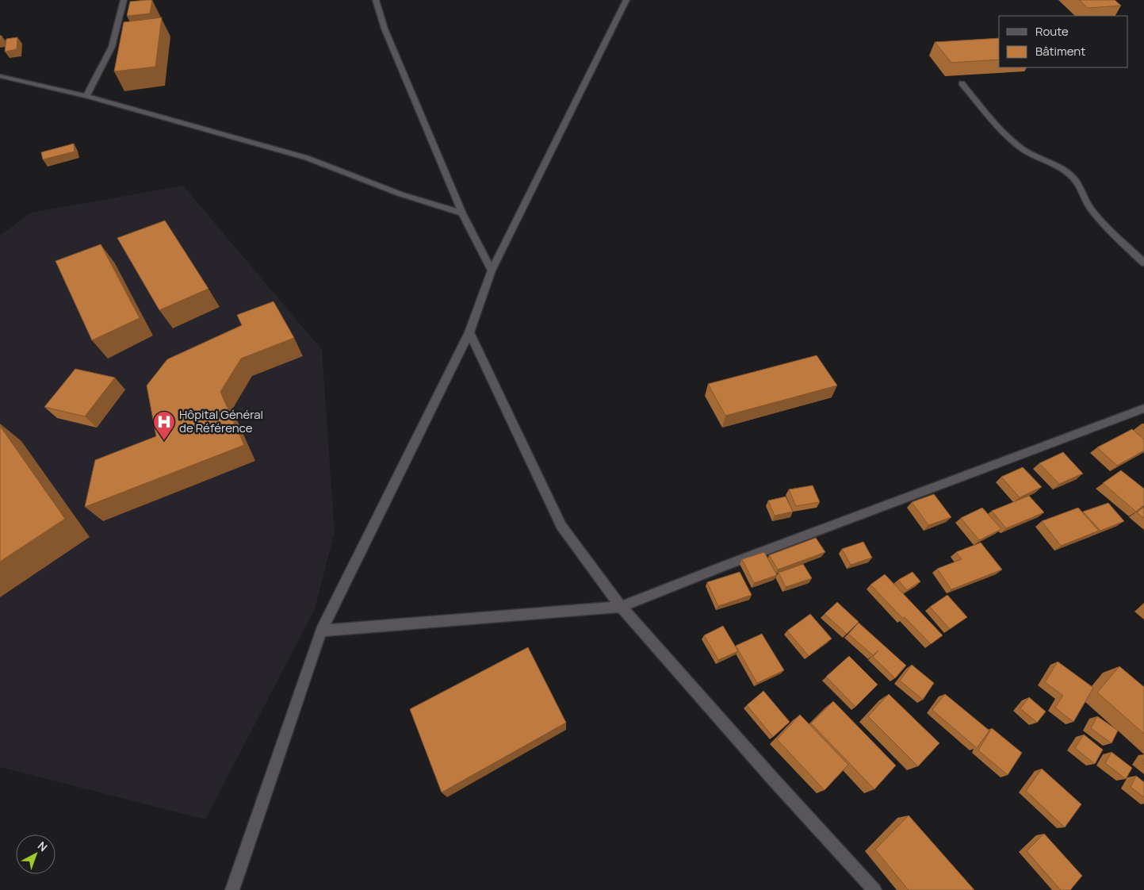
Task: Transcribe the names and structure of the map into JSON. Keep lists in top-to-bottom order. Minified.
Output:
{"places":{"hospital":["Hôpital Général de Référence"]},"legend":["Route","Bâtiment"],"north":"top right"}
